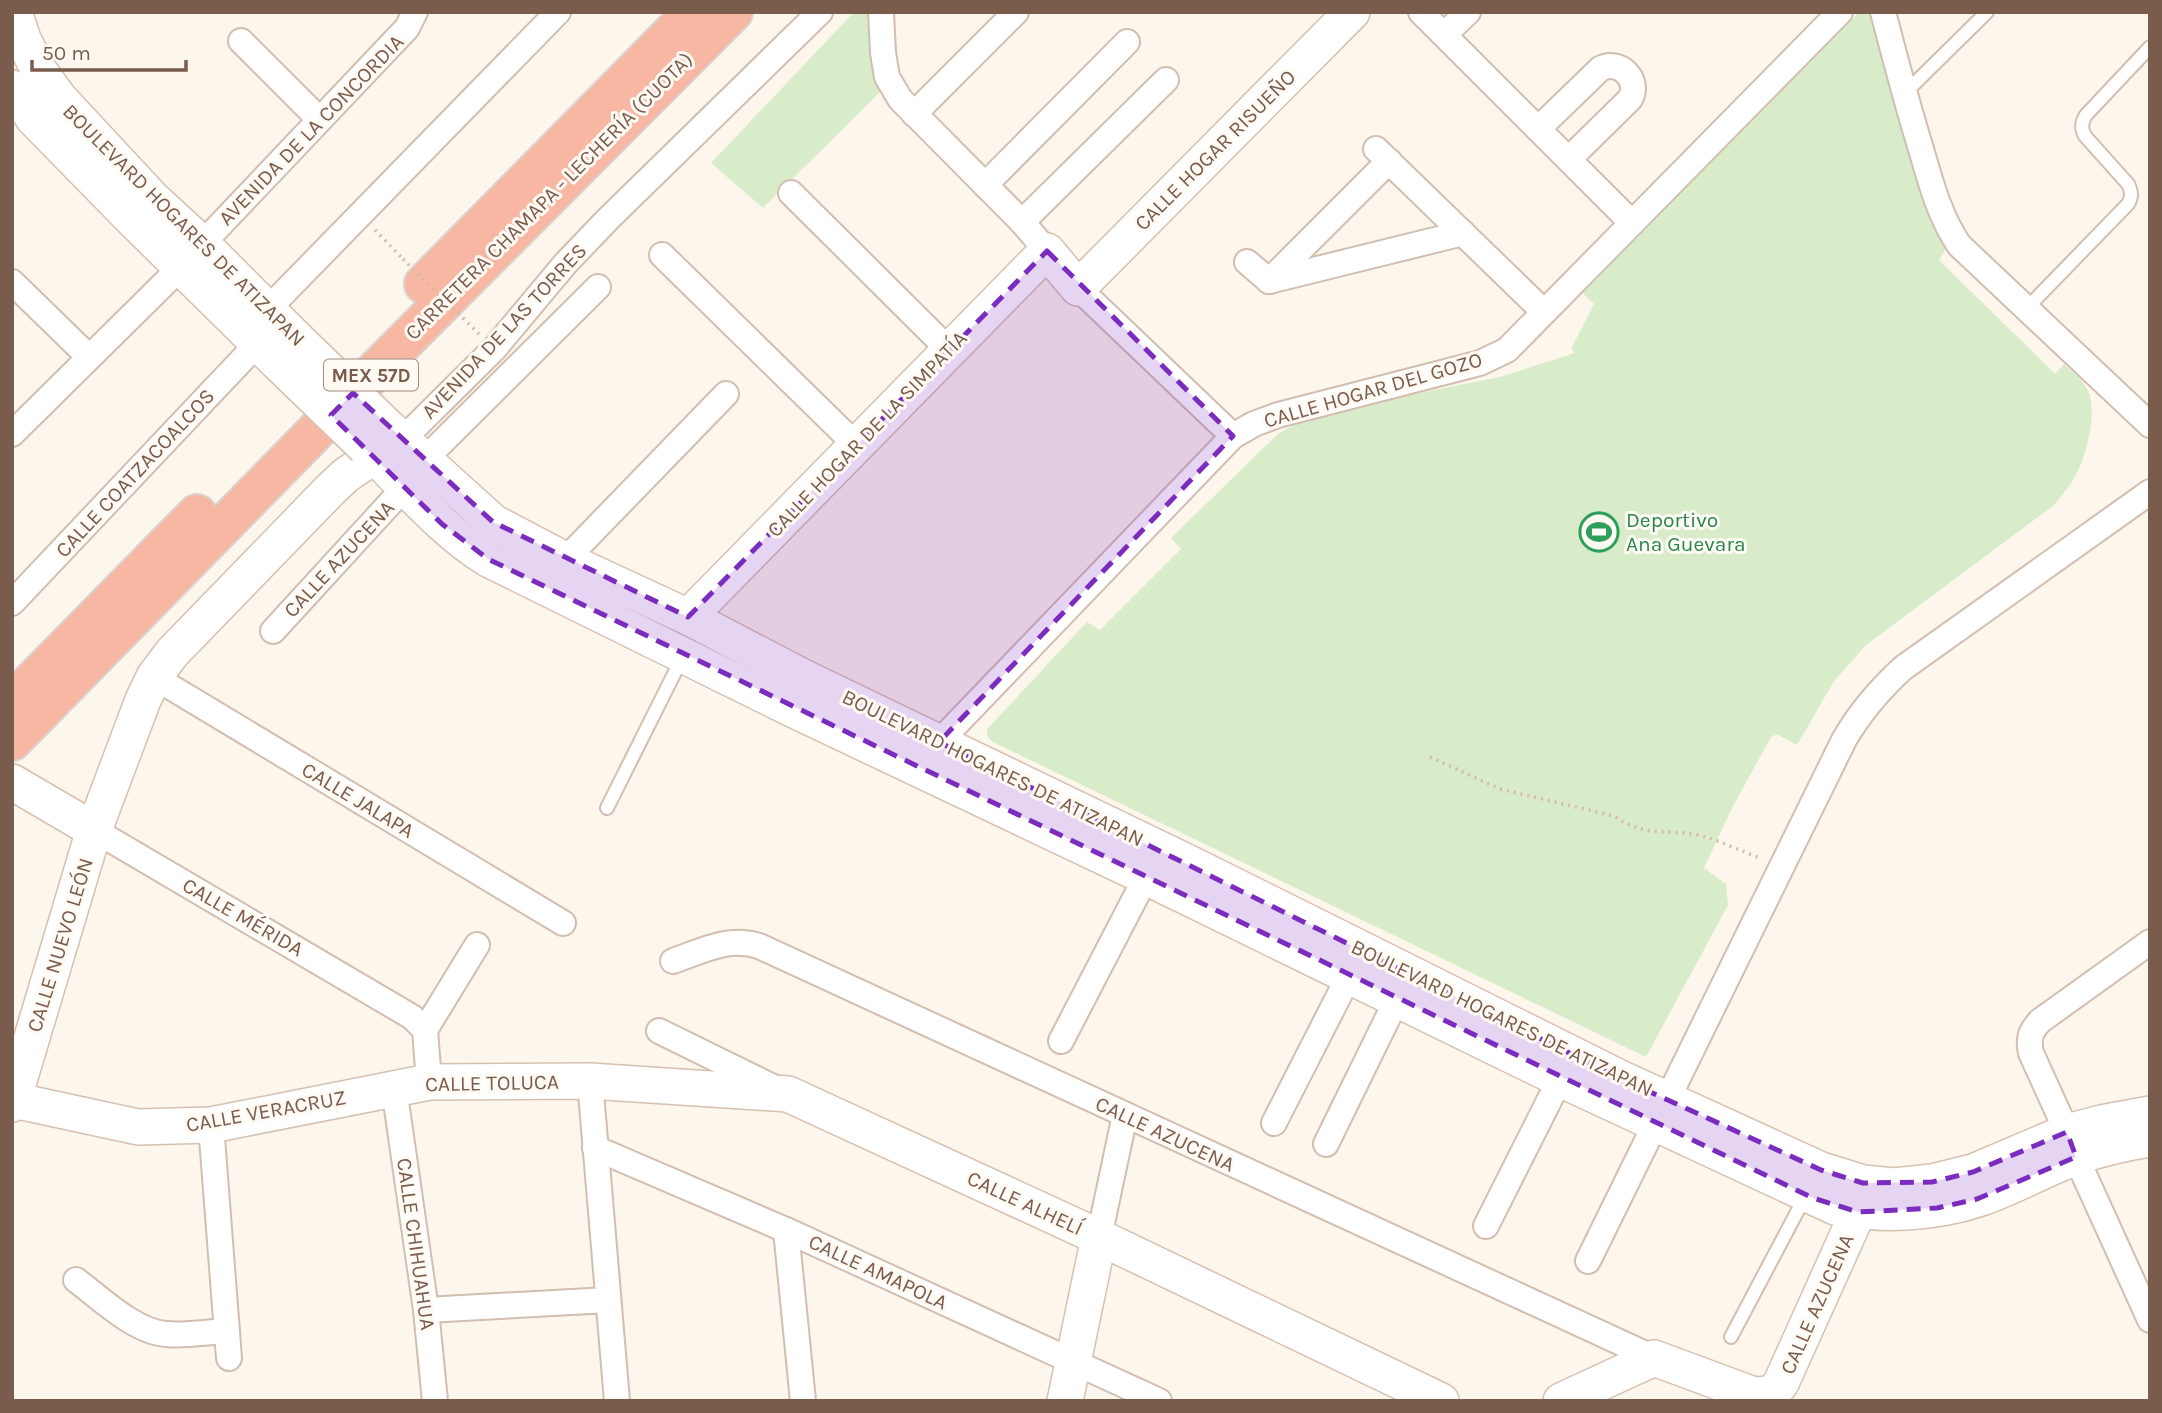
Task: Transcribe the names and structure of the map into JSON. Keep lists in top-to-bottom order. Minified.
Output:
{"streets":{"highway":["CARRETERA CHAMAPA - LECHERÍA (CUOTA)","MEX 57D"],"street":["AVENIDA DE LA CONCORDIA","CALLE HOGAR RISUEÑO","BOULEVARD HOGARES DE ATIZAPAN","AVENIDA DE LAS TORRES","CALLE HOGAR DEL GOZO","CALLE HOGAR DE LA SIMPATÍA","CALLE COATZACOALCOS","CALLE AZUCENA","CALLE JALAPA","CALLE MÉRIDA","CALLE NUEVO LEÓN","CALLE TOLUCA","CALLE VERACRUZ","CALLE ALHELÍ","CALLE CHIHUAHUA","CALLE AMAPOLA"]},"crossings":[["AVENIDA DE LA CONCORDIA","BOULEVARD HOGARES DE ATIZAPAN"],["BOULEVARD HOGARES DE ATIZAPAN","AVENIDA DE LAS TORRES"],["BOULEVARD HOGARES DE ATIZAPAN","CALLE HOGAR DEL GOZO"],["BOULEVARD HOGARES DE ATIZAPAN","CALLE HOGAR DE LA SIMPATÍA"],["BOULEVARD HOGARES DE ATIZAPAN","CALLE COATZACOALCOS"],["BOULEVARD HOGARES DE ATIZAPAN","CALLE AZUCENA"],["AVENIDA DE LAS TORRES","CALLE AZUCENA"],["AVENIDA DE LAS TORRES","CALLE JALAPA"],["AVENIDA DE LAS TORRES","CALLE MÉRIDA"],["AVENIDA DE LAS TORRES","CALLE NUEVO LEÓN"],["CALLE MÉRIDA","CALLE NUEVO LEÓN"],["CALLE NUEVO LEÓN","CALLE VERACRUZ"],["CALLE TOLUCA","CALLE VERACRUZ"],["CALLE TOLUCA","CALLE ALHELÍ"],["CALLE TOLUCA","CALLE CHIHUAHUA"],["CALLE VERACRUZ","CALLE CHIHUAHUA"]],"places":{"sports":["Deportivo Ana Guevara"]},"scale_bar":"50 m"}
